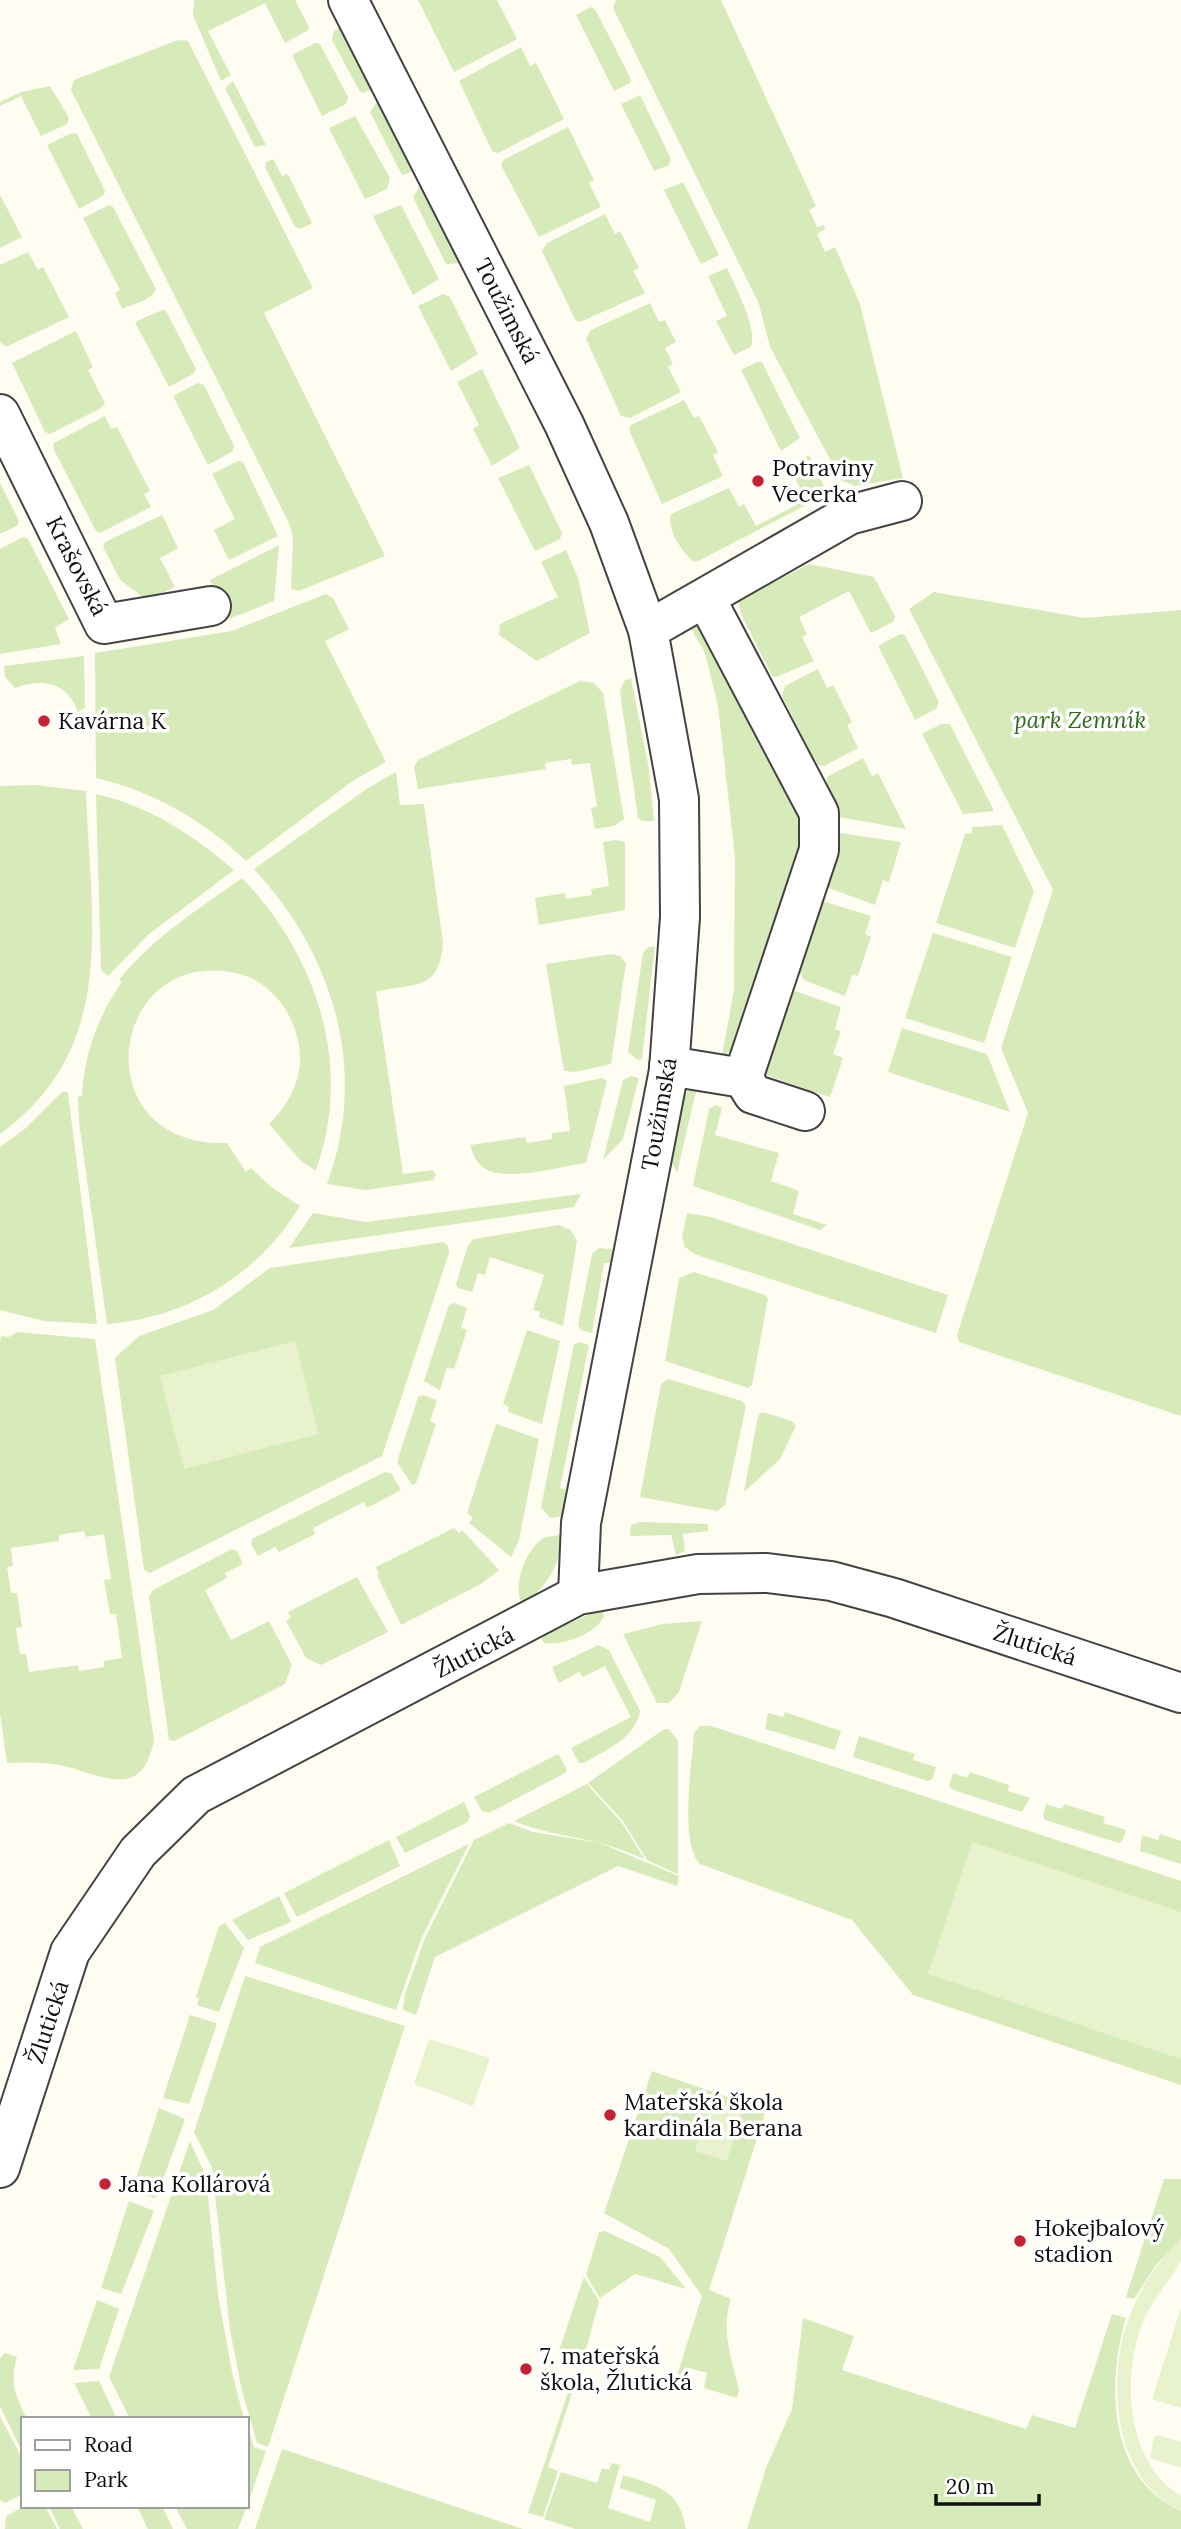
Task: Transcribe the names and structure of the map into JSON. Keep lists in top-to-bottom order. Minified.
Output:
{"streets":{"street":["Toužimská","Krašovská","Žlutická"]},"crossings":[["Toužimská","Žlutická"]],"parks":["park Zemník"],"places":["Potraviny Vecerka","Kavárna K","Mateřská škola kardinála Berana","Jana Kollárová","Hokejbalový stadion","7. mateřská škola, Žlutická"],"legend":["Road","Park"],"scale_bar":"20 m"}
